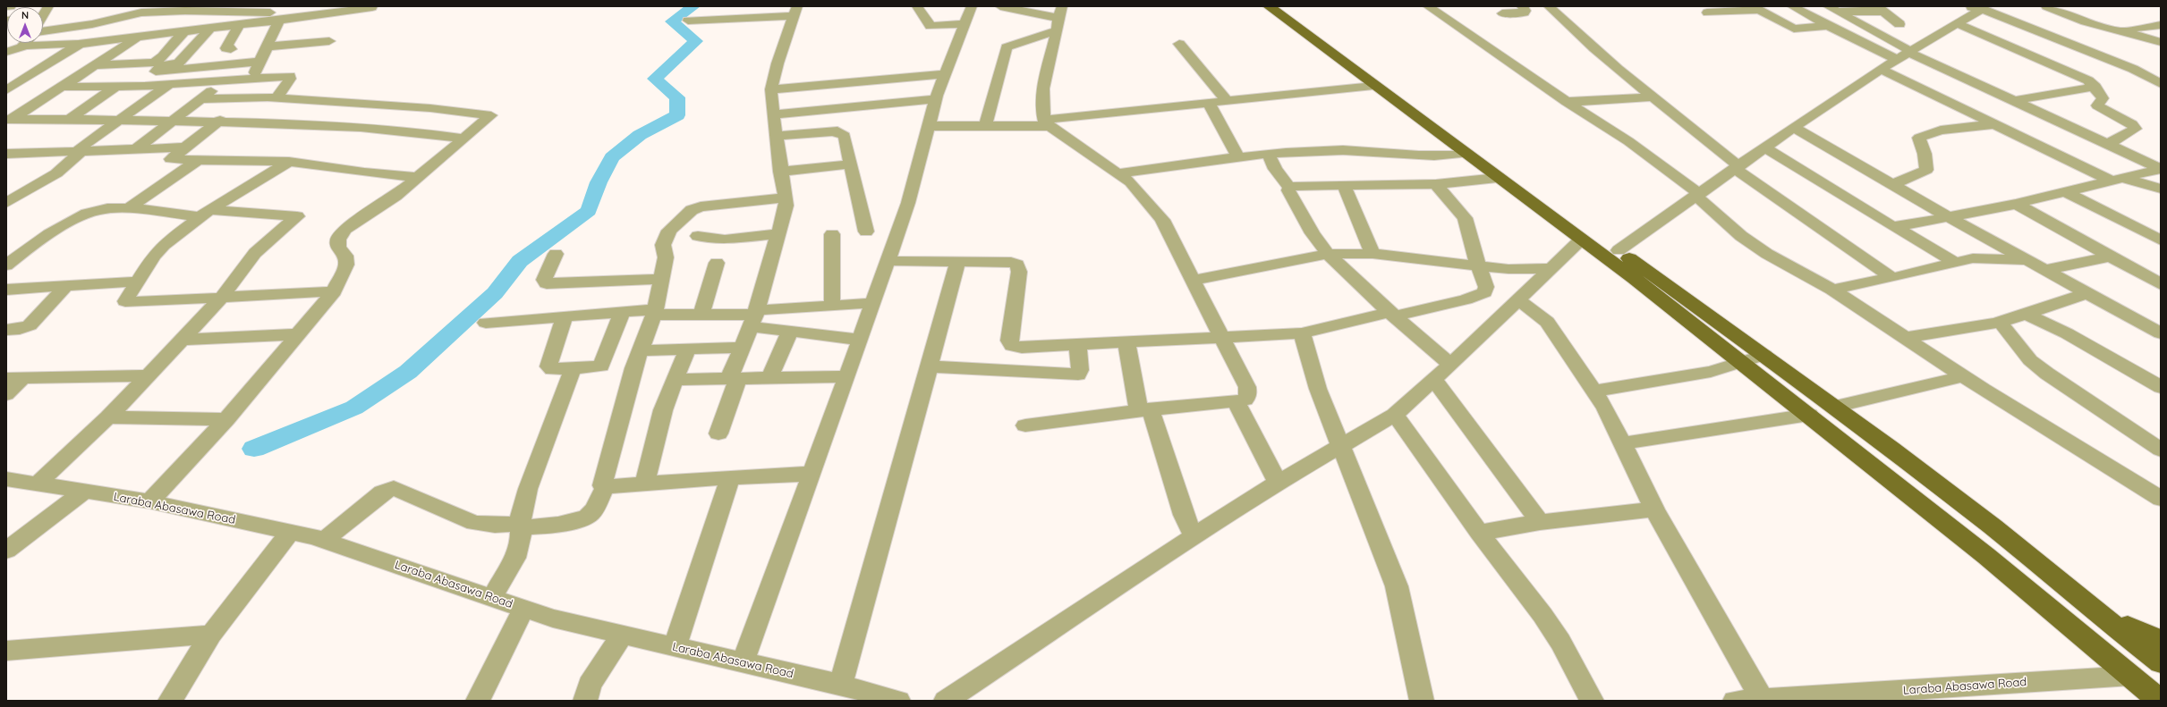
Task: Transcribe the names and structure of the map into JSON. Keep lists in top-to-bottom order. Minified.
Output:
{"streets":{"street":["Laraba Abasawa Road"]},"north":"top"}
